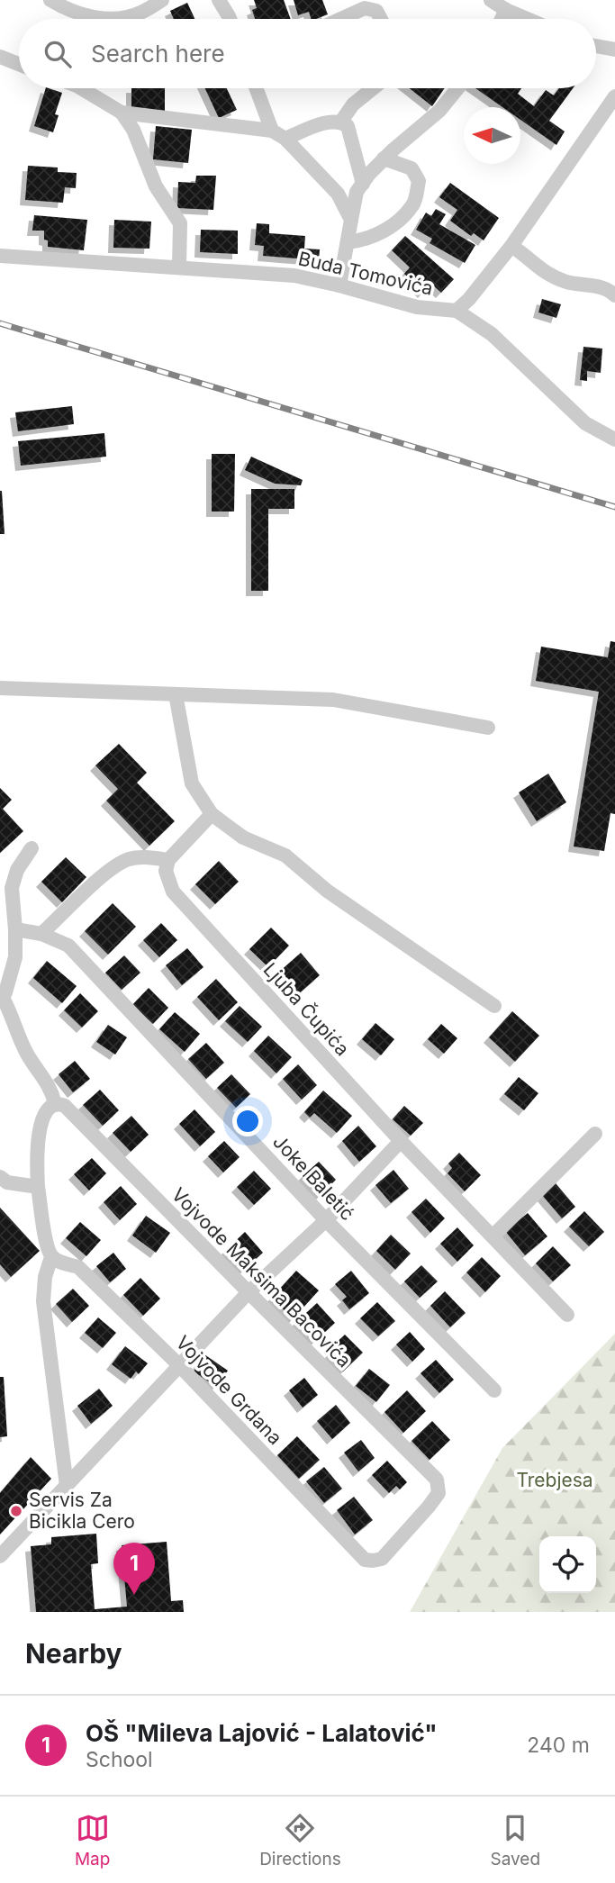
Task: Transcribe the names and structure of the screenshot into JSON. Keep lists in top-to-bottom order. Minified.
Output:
{"streets":{"street":["Buda Tomovića","Ljuba Čupića","Joke Baletić","Vojvode Maksima Bacovića","Vojvode Grdana"]},"crossings":[["Vojvode Maksima Bacovića","Vojvode Grdana"]],"parks":["Trebjesa"],"places":["Servis Za Bicikla Cero"],"north":"left","page":{"search":"Search here","pins":"1","heading":"Nearby","list":[{"mark":"1","name":"OŠ \"Mileva Lajović - Lalatović\"","note":"School","value":"240 m"}],"nav":["Map","Directions","Saved"]}}
